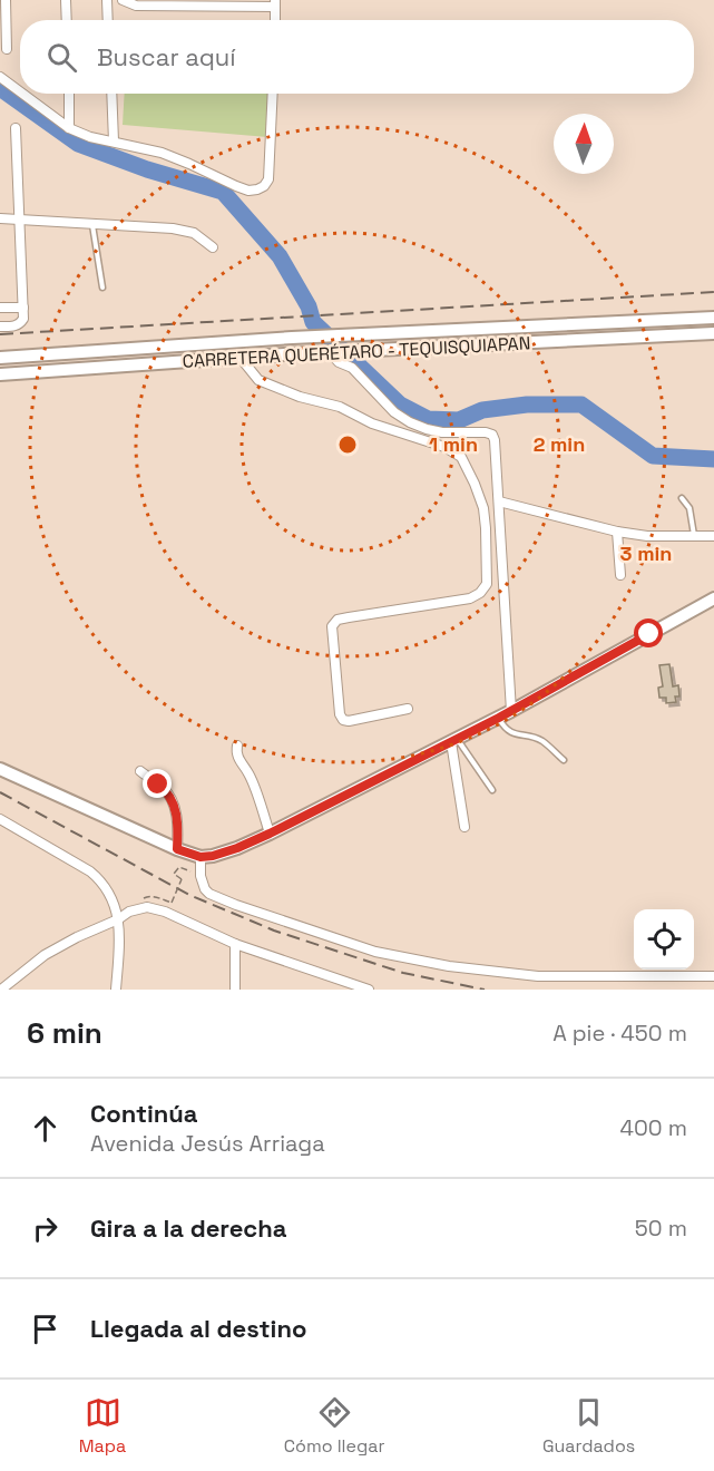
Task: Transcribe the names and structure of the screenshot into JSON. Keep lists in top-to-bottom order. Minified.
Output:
{"streets":{"main road":["CARRETERA QUERÉTARO - TEQUISQUIAPAN"]},"north":"top","page":{"search":"Buscar aquí","heading":["6 min","A pie · 450 m"],"list":[["Continúa","Avenida Jesús Arriaga","400 m"],["Gira a la derecha","50 m"],"Llegada al destino"],"nav":["Mapa","Cómo llegar","Guardados"]},"rings":["1 min","2 min","3 min"]}
